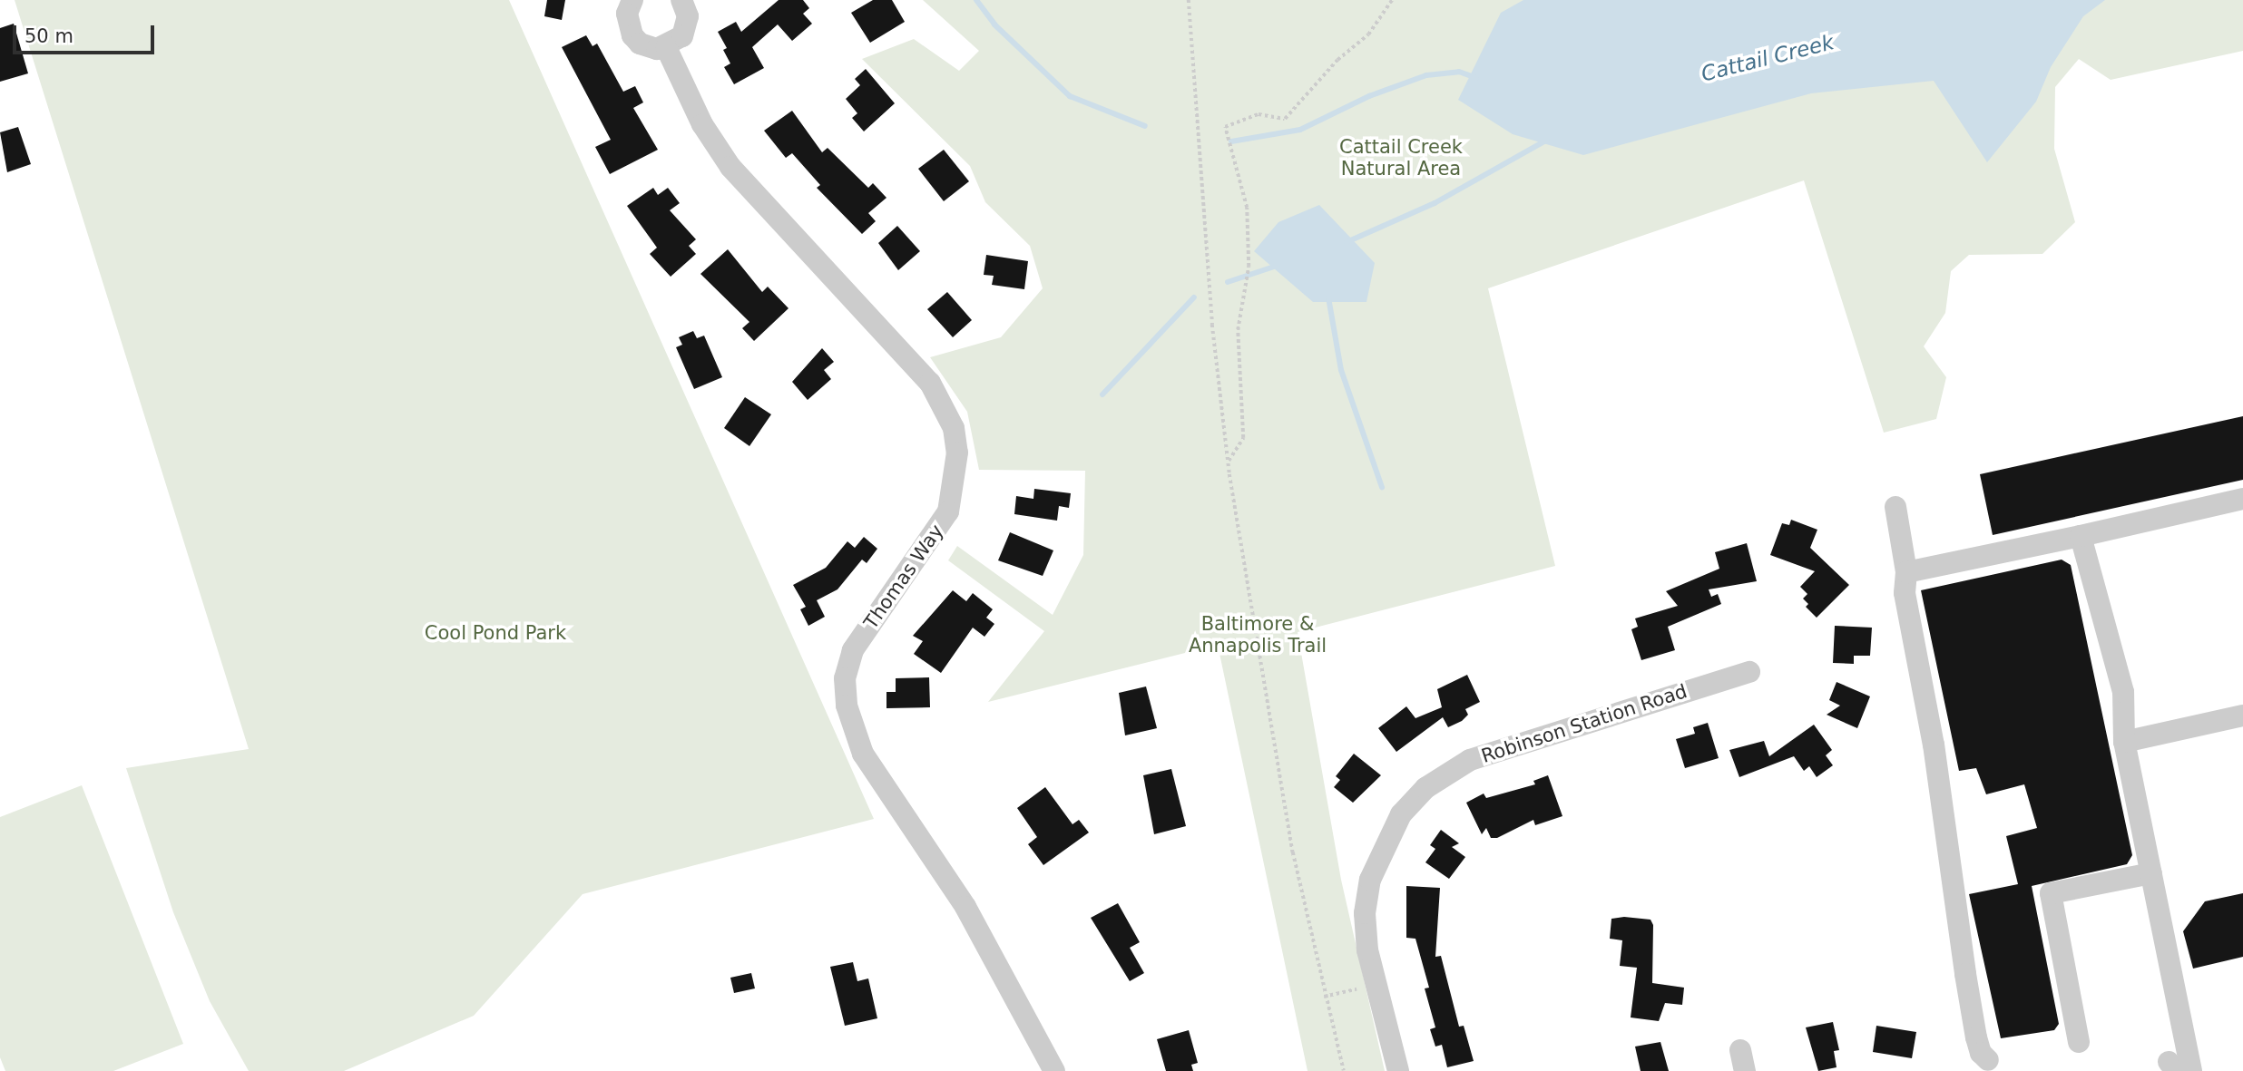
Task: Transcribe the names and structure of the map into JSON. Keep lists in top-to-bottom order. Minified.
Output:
{"streets":{"street":["Thomas Way","Robinson Station Road"]},"water":["Cattail Creek"],"parks":["Cattail Creek Natural Area","Baltimore & Annapolis Trail","Cool Pond Park"],"scale_bar":"50 m"}
